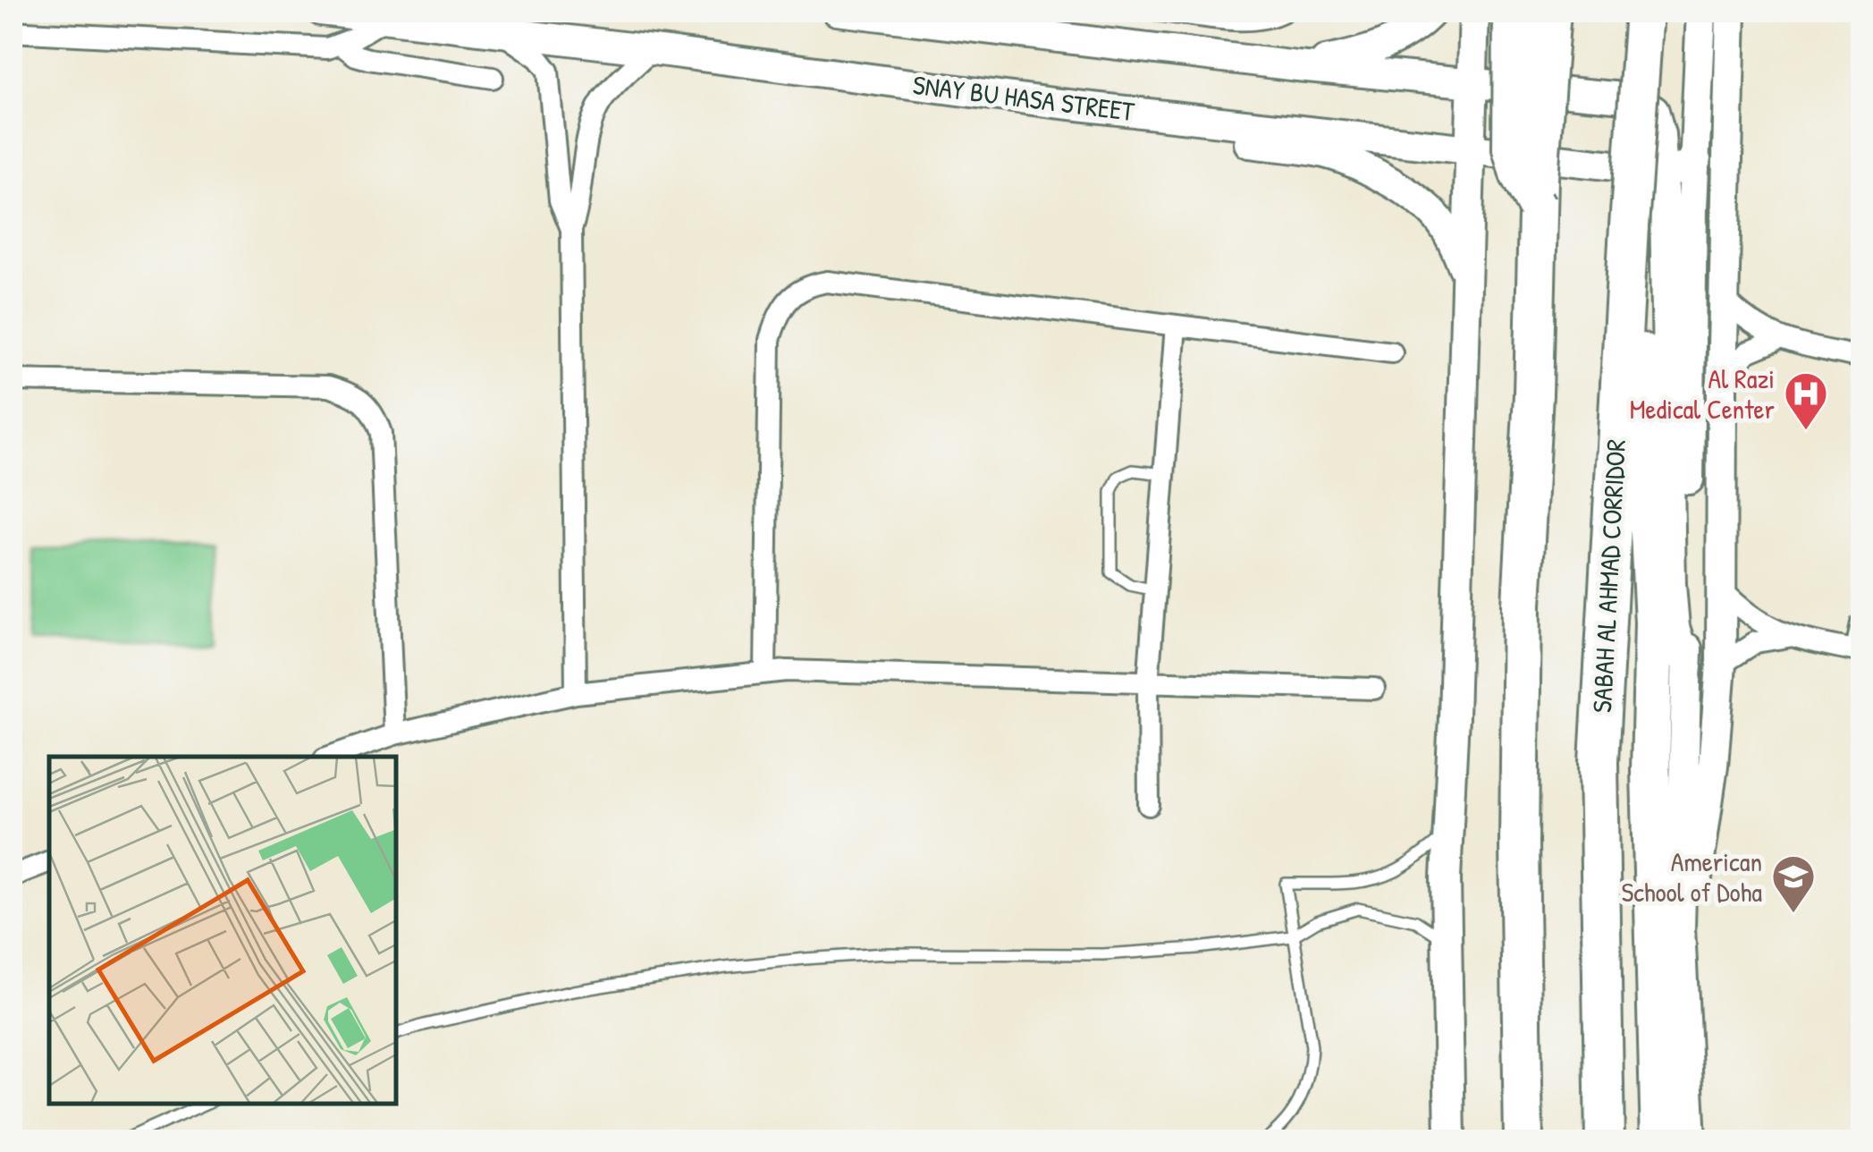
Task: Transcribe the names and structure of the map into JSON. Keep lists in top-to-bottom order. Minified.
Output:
{"streets":{"highway":["SABAH AL AHMAD CORRIDOR"],"street":["SNAY BU HASA STREET"]},"places":{"hospital":["Al Razi Medical Center"],"school or university":["American School of Doha"]}}
